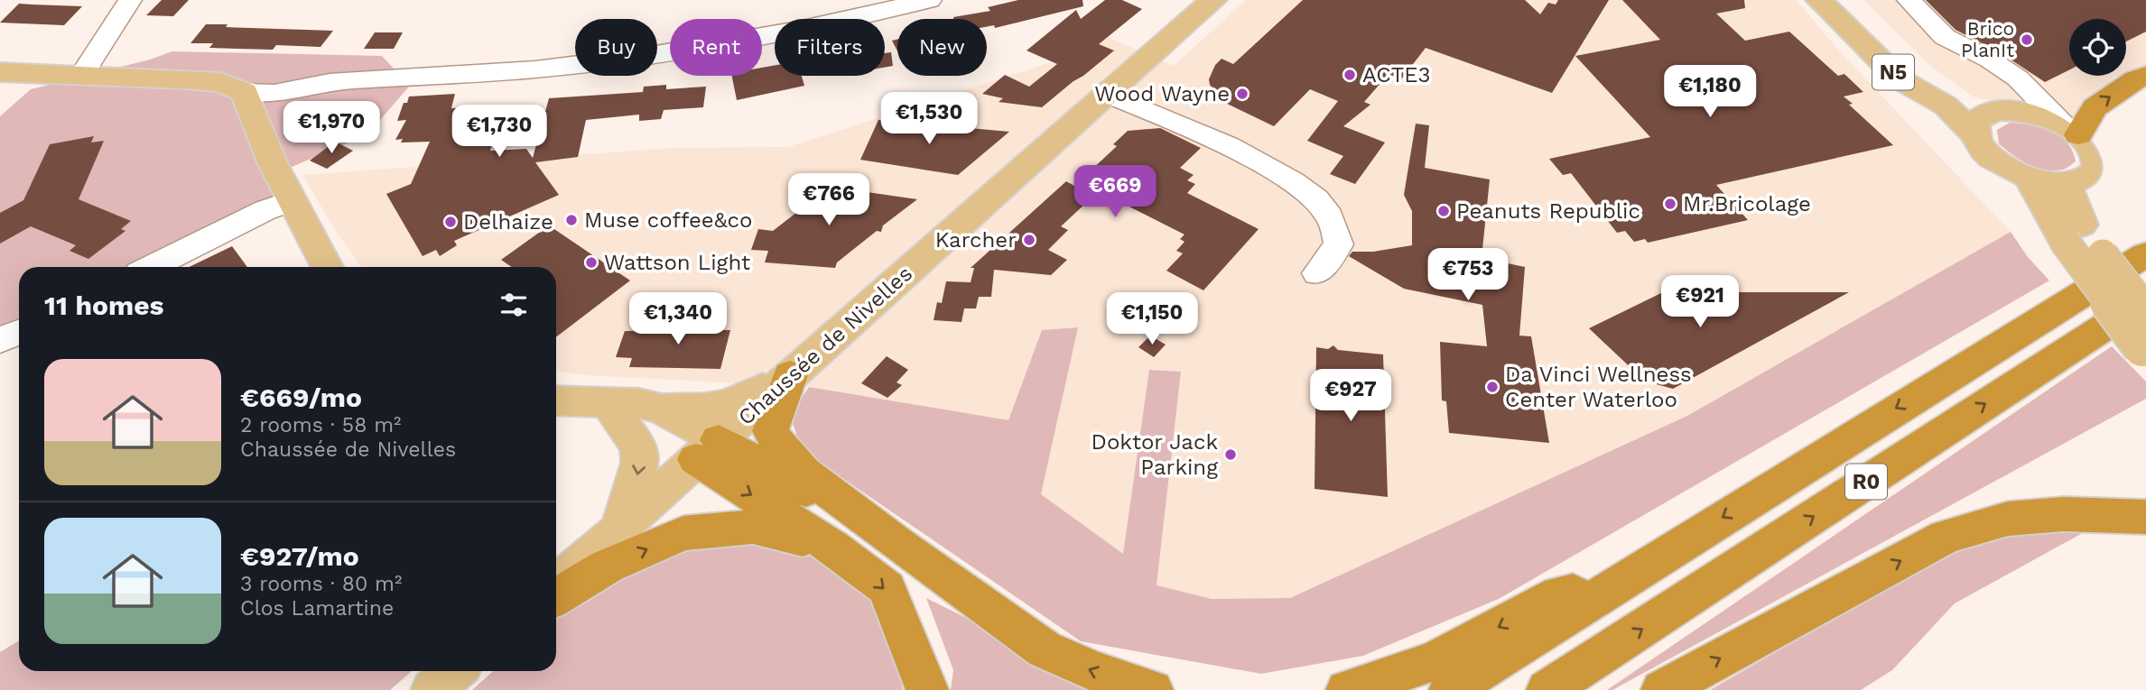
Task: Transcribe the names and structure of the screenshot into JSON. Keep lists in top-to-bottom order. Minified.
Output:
{"streets":{"highway":["R0"],"main road":["N5","Chaussée de Nivelles"]},"places":["Brico PlanIt","ACTE3","Wood Wayne","Mr.Bricolage","Peanuts Republic","Muse coffee&co","Delhaize","Karcher","Wattson Light","Da Vinci Wellness Center Waterloo","Doktor Jack Parking"],"page":{"chip":["Buy","Rent","Filters","New"],"price":["€1,180","€1,530","€1,970","€1,730","€669","€766","€753","€921","€1,340","€1,150","€927"],"heading":"11 homes","list":[{"name":"€669/mo","note":"2 rooms · 58 m² · Chaussée de Nivelles"},{"name":"€927/mo","note":"3 rooms · 80 m² · Clos Lamartine"}]}}
